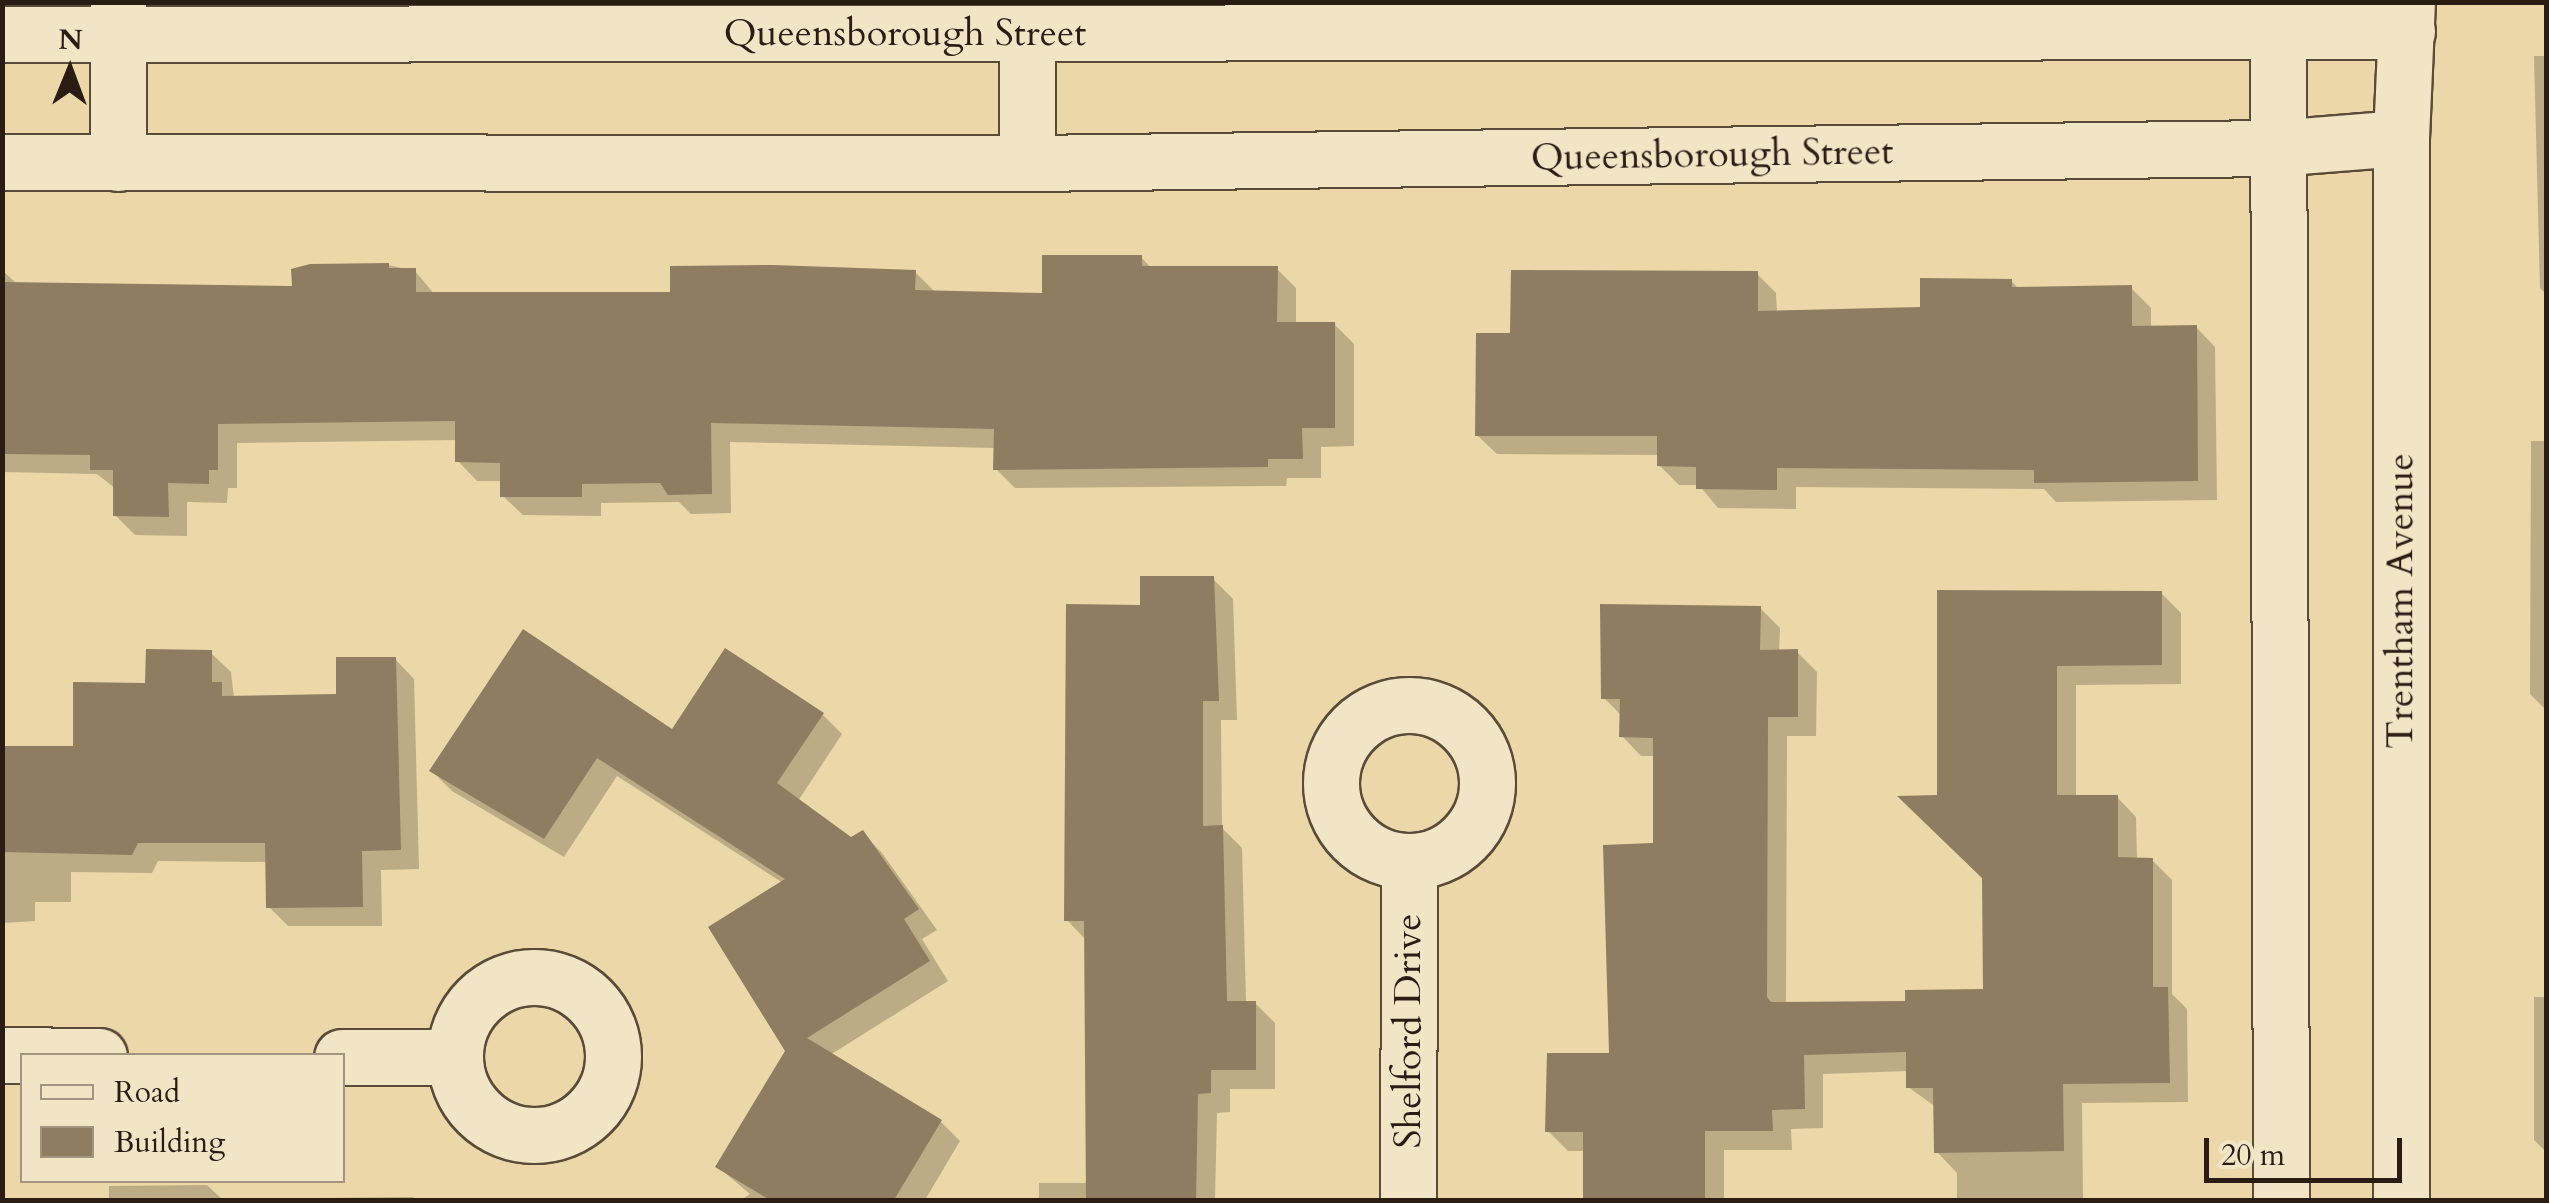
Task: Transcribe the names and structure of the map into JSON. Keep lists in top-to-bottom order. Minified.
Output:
{"streets":{"street":["Queensborough Street","Trentham Avenue","Shelford Drive"]},"crossings":[["Queensborough Street","Trentham Avenue"]],"legend":["Road","Building"],"scale_bar":"20 m","north":"top"}
